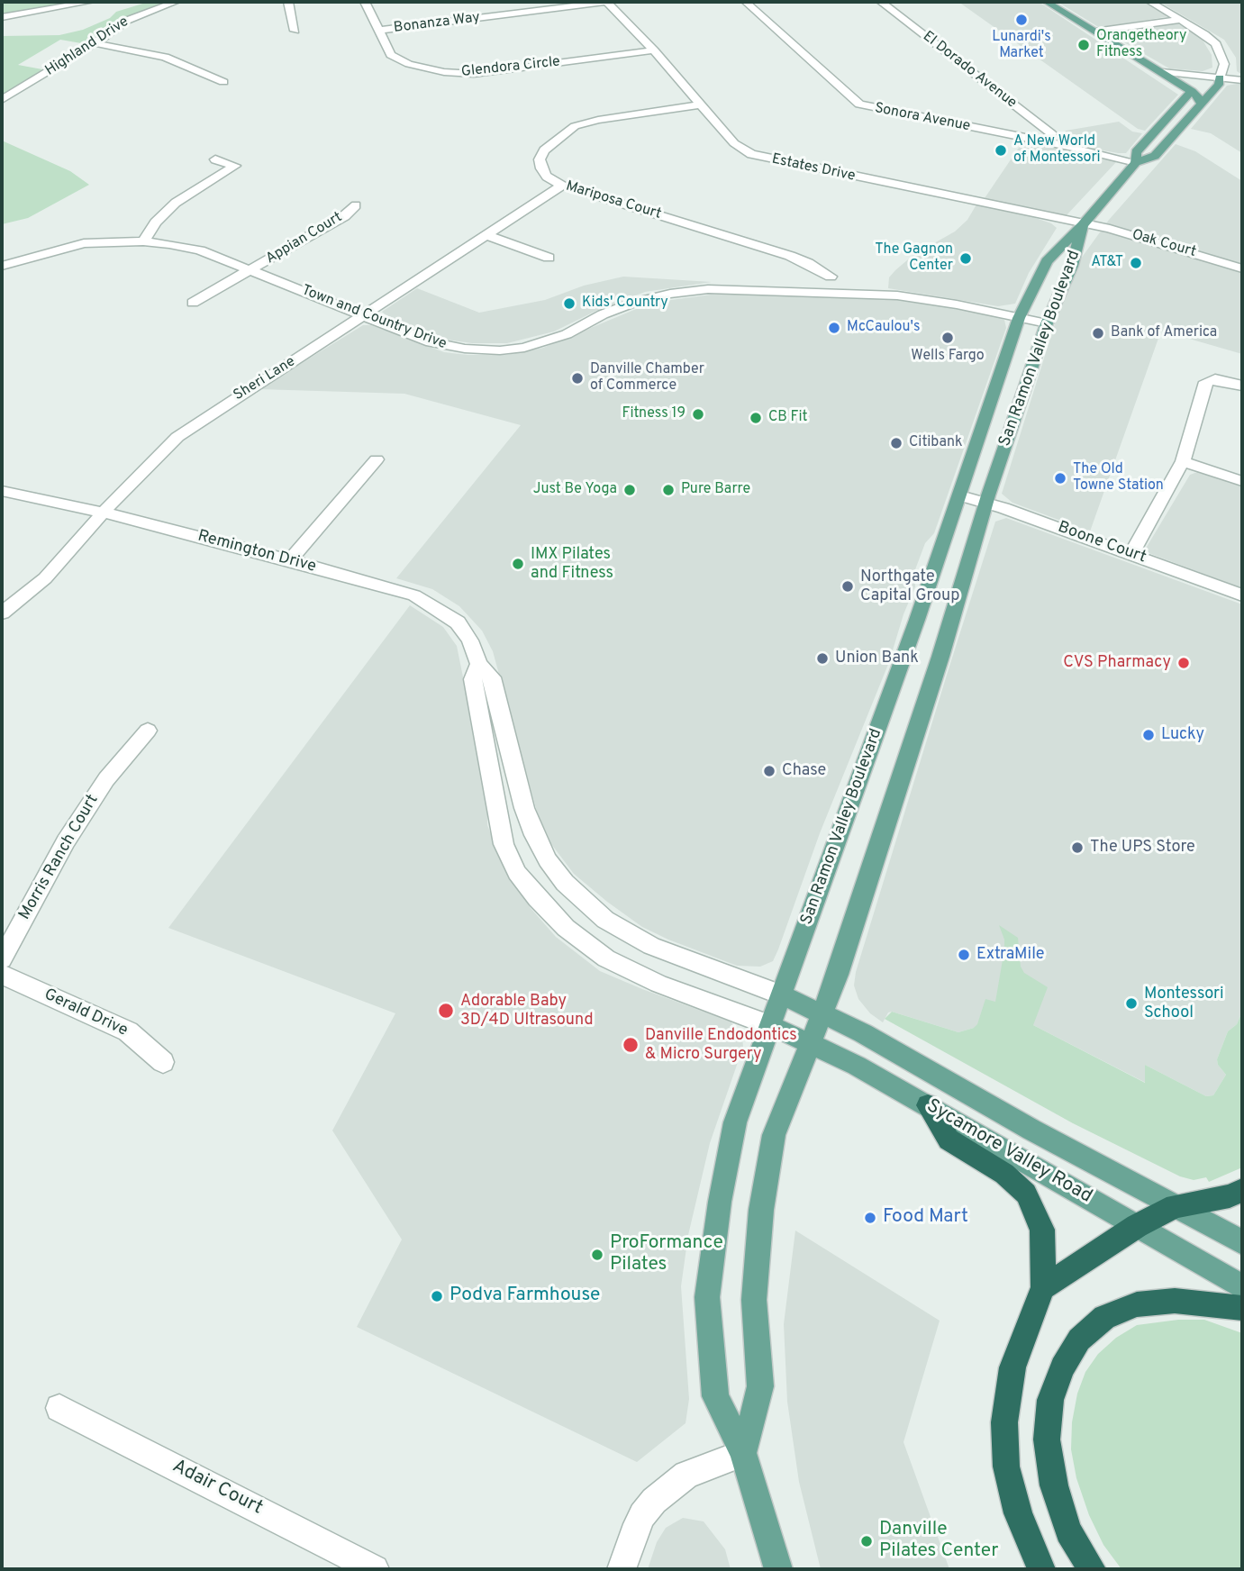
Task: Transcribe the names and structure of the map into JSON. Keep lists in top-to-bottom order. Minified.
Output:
{"streets":{"main road":["San Ramon Valley Boulevard","Sycamore Valley Road"],"street":["Bonanza Way","Highland Drive","Glendora Circle","El Dorado Avenue","Sonora Avenue","Estates Drive","Mariposa Court","Appian Court","Oak Court","Town and Country Drive","Sheri Lane","Boone Court","Remington Drive","Morris Ranch Court","Gerald Drive","Adair Court"]},"crossings":[["Bonanza Way","Glendora Circle"],["Bonanza Way","Estates Drive"],["Glendora Circle","Estates Drive"],["El Dorado Avenue","Sonora Avenue"],["Sonora Avenue","San Ramon Valley Boulevard"],["Estates Drive","Mariposa Court"],["Estates Drive","Oak Court"],["Estates Drive","San Ramon Valley Boulevard"],["Mariposa Court","Sheri Lane"],["Appian Court","Town and Country Drive"],["Oak Court","San Ramon Valley Boulevard"],["Town and Country Drive","San Ramon Valley Boulevard"],["Town and Country Drive","Sheri Lane"],["San Ramon Valley Boulevard","Boone Court"],["San Ramon Valley Boulevard","Remington Drive"],["San Ramon Valley Boulevard","Sycamore Valley Road"],["Sheri Lane","Remington Drive"],["Remington Drive","Sycamore Valley Road"]],"places":["Lunardi's Market","Orangetheory Fitness","A New World of Montessori","The Gagnon Center","AT&T","Kids' Country","McCaulou's","Bank of America","Wells Fargo","Danville Chamber of Commerce","Fitness 19","CB Fit","Citibank","The Old Towne Station","Just Be Yoga","Pure Barre","IMX Pilates and Fitness","Northgate Capital Group","Union Bank","CVS Pharmacy","Lucky","Chase","The UPS Store","ExtraMile","Montessori School","Adorable Baby 3D/4D Ultrasound","Danville Endodontics & Micro Surgery","Food Mart","ProFormance Pilates","Podva Farmhouse","Danville Pilates Center"]}
